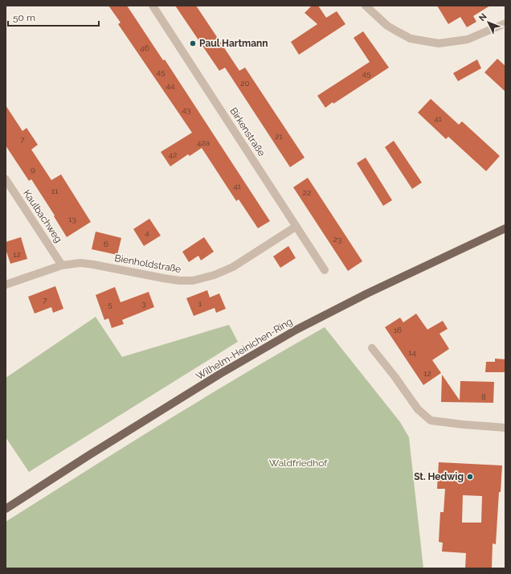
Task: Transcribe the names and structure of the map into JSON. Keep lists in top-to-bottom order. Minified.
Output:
{"streets":{"main road":["Wilhelm-Heinichen-Ring"],"street":["Birkenstraße","Kaulbachweg","Bienholdstraße"]},"crossings":[["Birkenstraße","Bienholdstraße"],["Kaulbachweg","Bienholdstraße"]],"parks":["Waldfriedhof"],"places":["Paul Hartmann","St. Hedwig"],"house_numbers":["46","45","45","20","44","43","41","21","7","42a","42","9","41","11","22","13","4","23","6","12","7","3","1","5","16","14","12","8"],"scale_bar":"50 m","north":"top left"}
